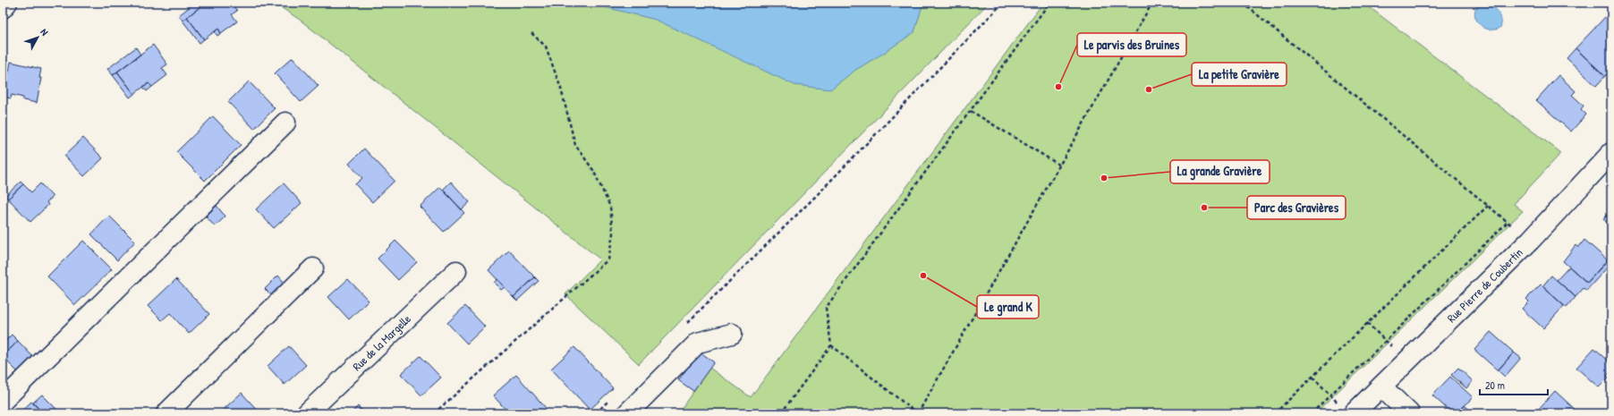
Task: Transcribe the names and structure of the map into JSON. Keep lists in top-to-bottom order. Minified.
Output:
{"streets":{"street":["Rue Pierre de Coubertin","Rue de la Margelle"]},"places":["Le parvis des Bruines","La petite Gravière","La grande Gravière","Parc des Gravières","Le grand K"],"scale_bar":"20 m","north":"top right"}
